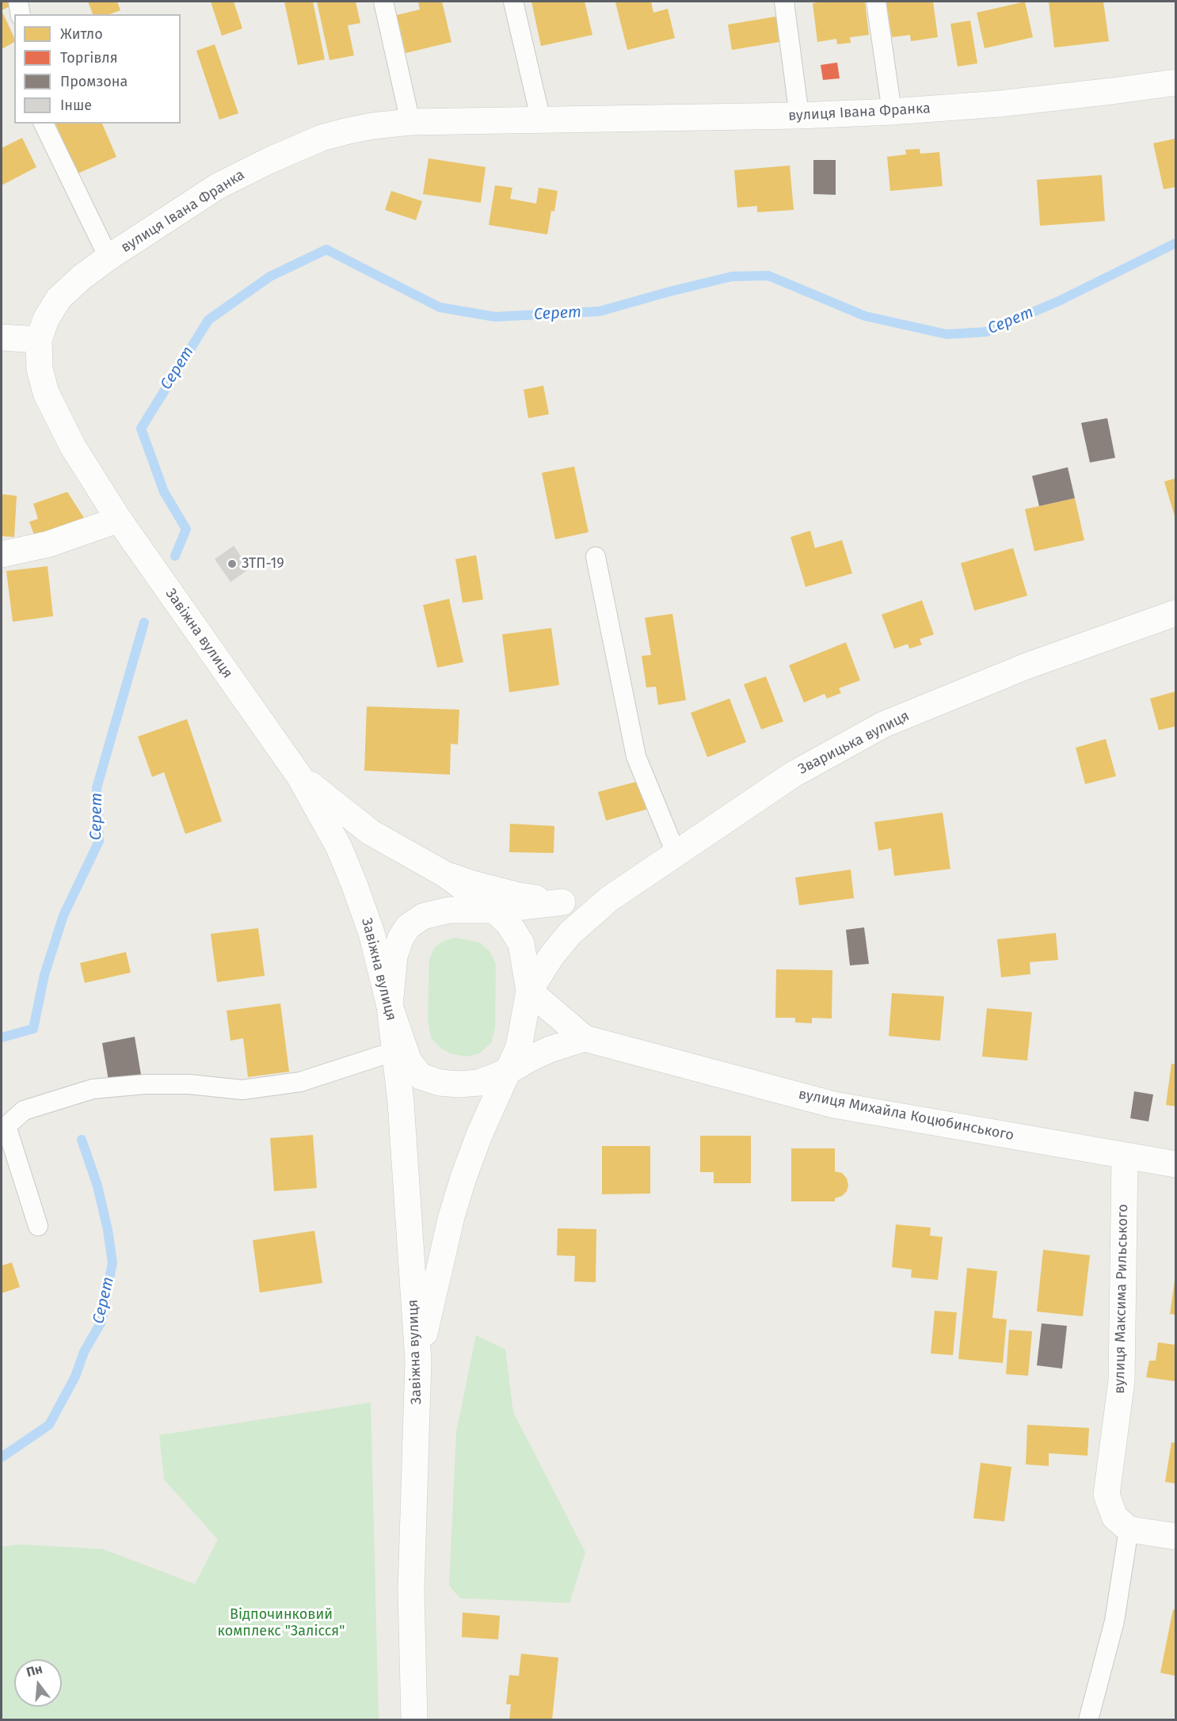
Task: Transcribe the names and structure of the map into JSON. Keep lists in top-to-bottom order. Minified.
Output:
{"streets":{"main road":["вулиця Івана Франка","Завіжна вулиця","Зварицька вулиця","вулиця Михайла Коцюбинського","вулиця Максима Рильського"]},"crossings":[["вулиця Івана Франка","Завіжна вулиця"],["Завіжна вулиця","Зварицька вулиця"],["вулиця Михайла Коцюбинського","вулиця Максима Рильського"]],"water":["Серет"],"parks":["Відпочинковий комплекс \"Залісся\""],"places":["ЗТП-19"],"legend":["Житло","Торгівля","Промзона","Інше"],"north":"top"}
